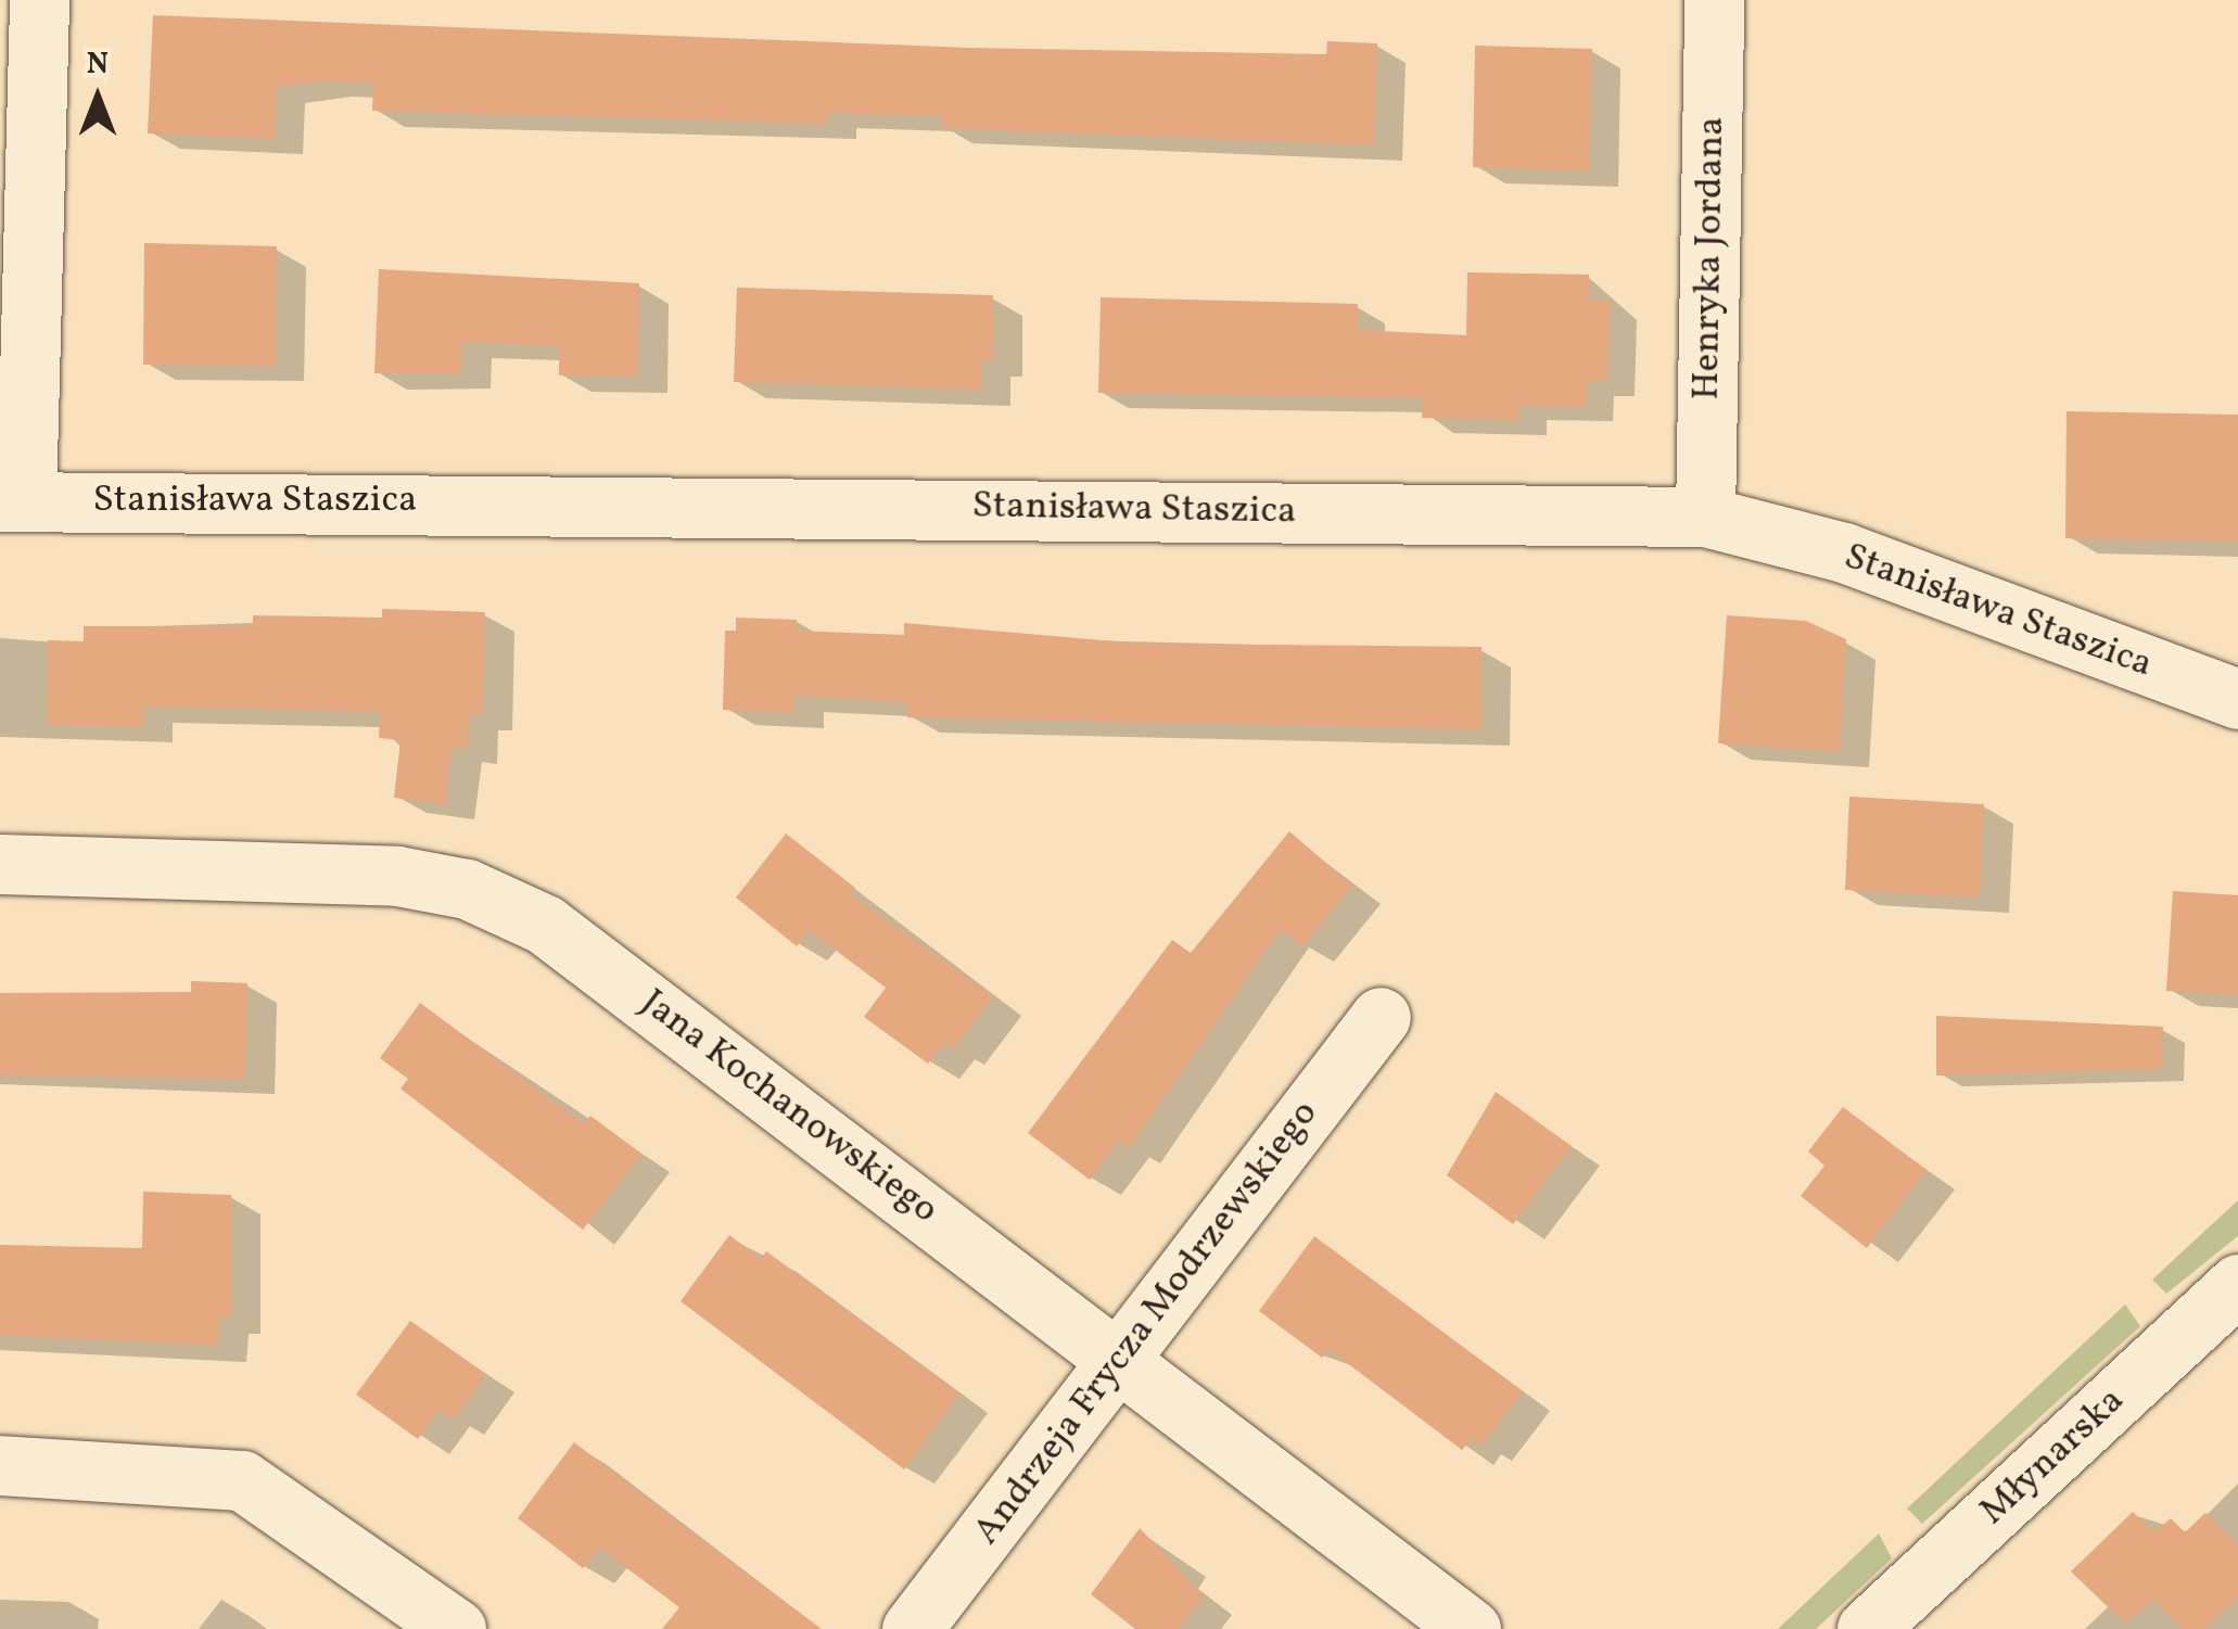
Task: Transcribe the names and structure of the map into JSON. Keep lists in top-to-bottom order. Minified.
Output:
{"streets":{"street":["Henryka Jordana","Stanisława Staszica","Jana Kochanowskiego","Andrzeja Frycza Modrzewskiego","Młynarska"]},"crossings":[["Henryka Jordana","Stanisława Staszica"],["Jana Kochanowskiego","Andrzeja Frycza Modrzewskiego"]],"north":"top"}
